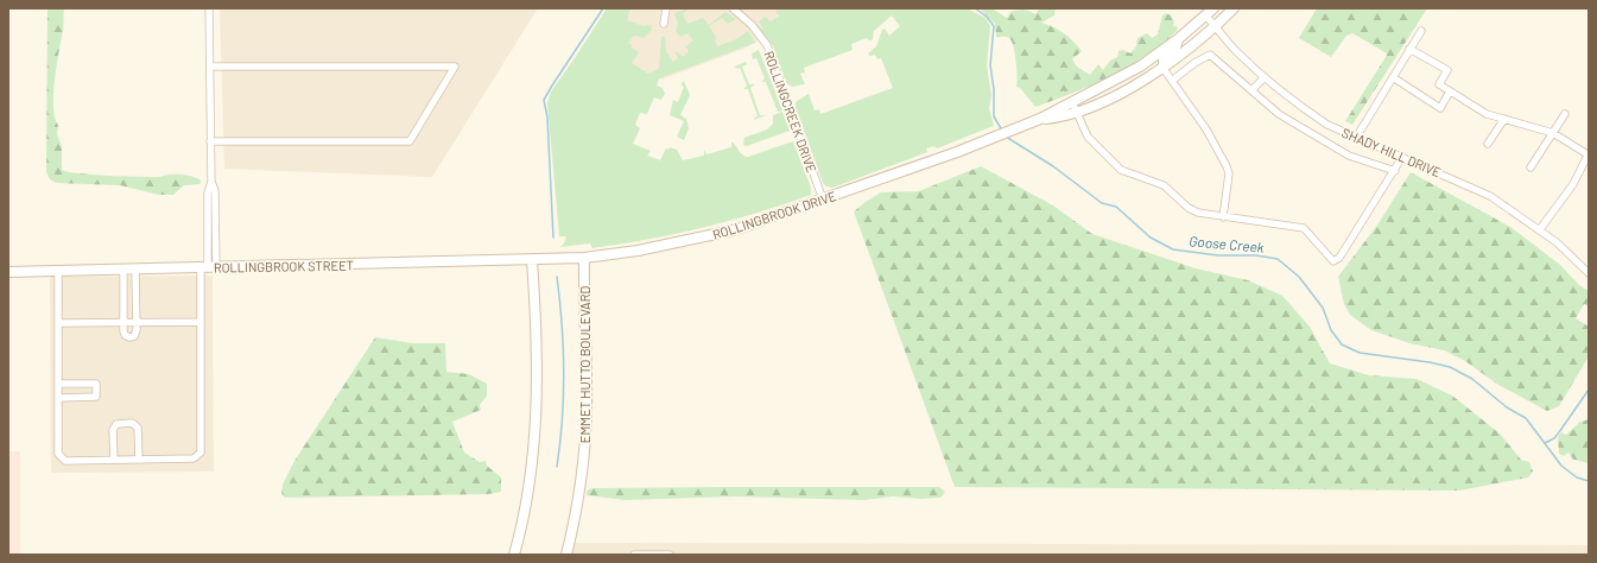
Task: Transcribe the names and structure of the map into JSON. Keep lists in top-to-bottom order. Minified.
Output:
{"streets":{"main road":["ROLLINGBROOK DRIVE","ROLLINGBROOK STREET","EMMET HUTTO BOULEVARD"],"street":["ROLLINGCREEK DRIVE","SHADY HILL DRIVE"]},"crossings":[["ROLLINGCREEK DRIVE","ROLLINGBROOK DRIVE"],["ROLLINGBROOK DRIVE","ROLLINGBROOK STREET"],["ROLLINGBROOK DRIVE","EMMET HUTTO BOULEVARD"]],"water":["Goose Creek"]}
